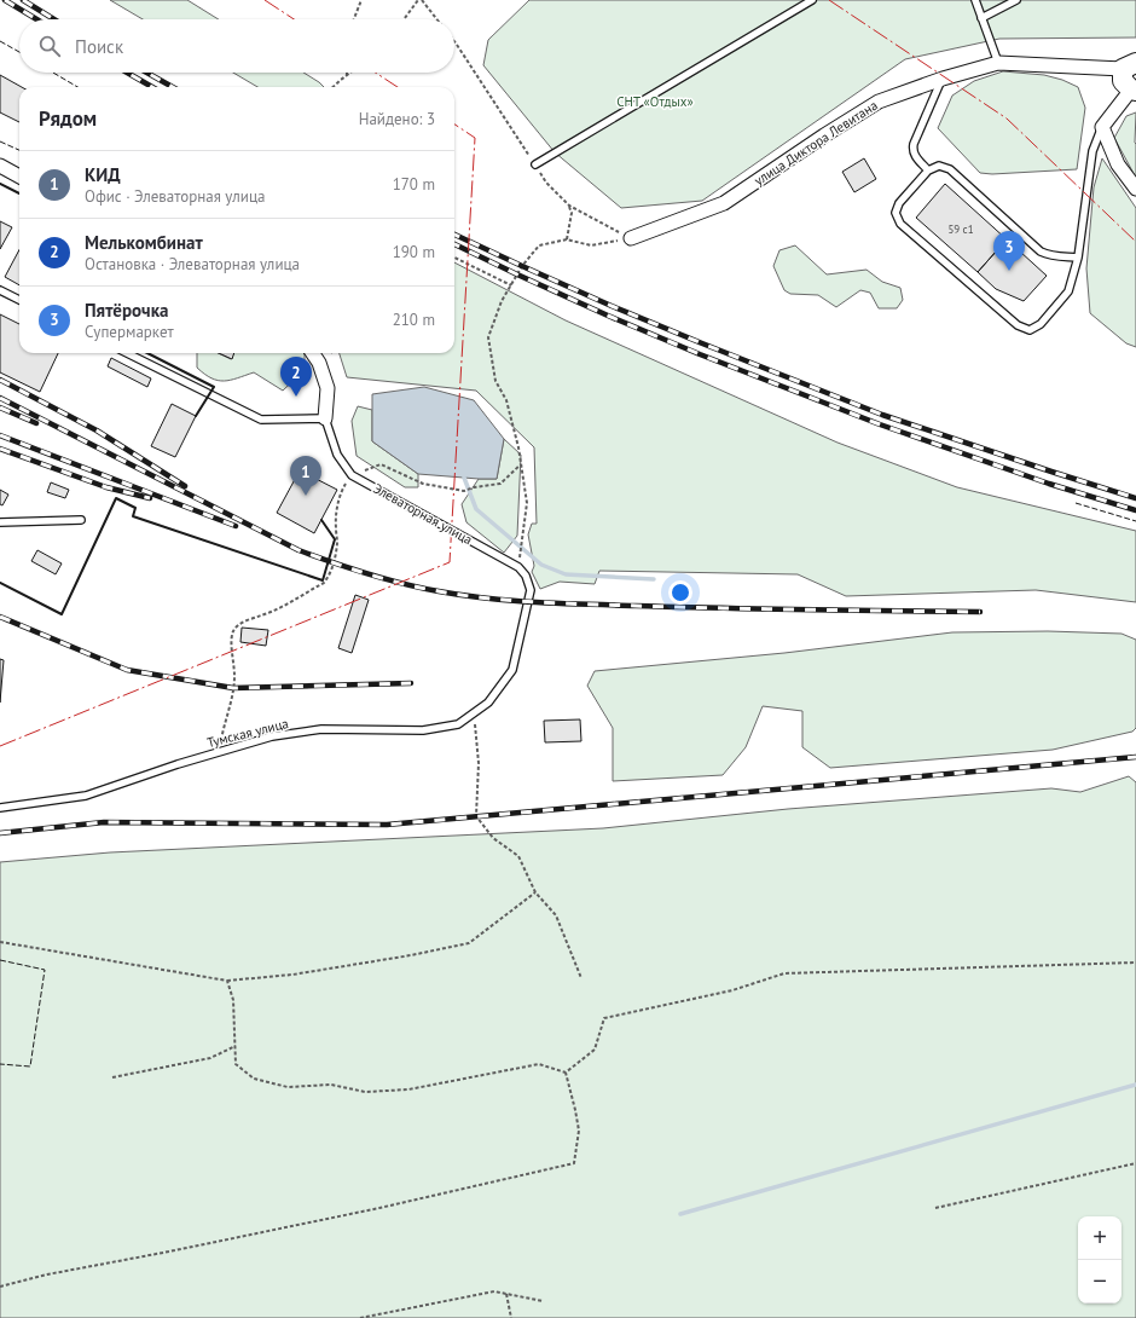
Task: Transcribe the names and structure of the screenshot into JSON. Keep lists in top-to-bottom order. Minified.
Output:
{"streets":{"street":["улица Диктора Левитана","Элеваторная улица"],"lane":["Тумская улица"]},"crossings":[["Элеваторная улица","Тумская улица"]],"parks":["СНТ «Отдых»"],"house_numbers":["59 с1"],"page":{"search":"Поиск","heading":["Рядом","Найдено: 3"],"list":[{"mark":"1","name":"КИД","note":"Офис · Элеваторная улица","value":"170 m"},{"mark":"2","name":"Мелькомбинат","note":"Остановка · Элеваторная улица","value":"190 m"},{"mark":"3","name":"Пятёрочка","note":"Супермаркет","value":"210 m"}],"pins":["3","2","1"],"map_buttons":["+","−"]}}
